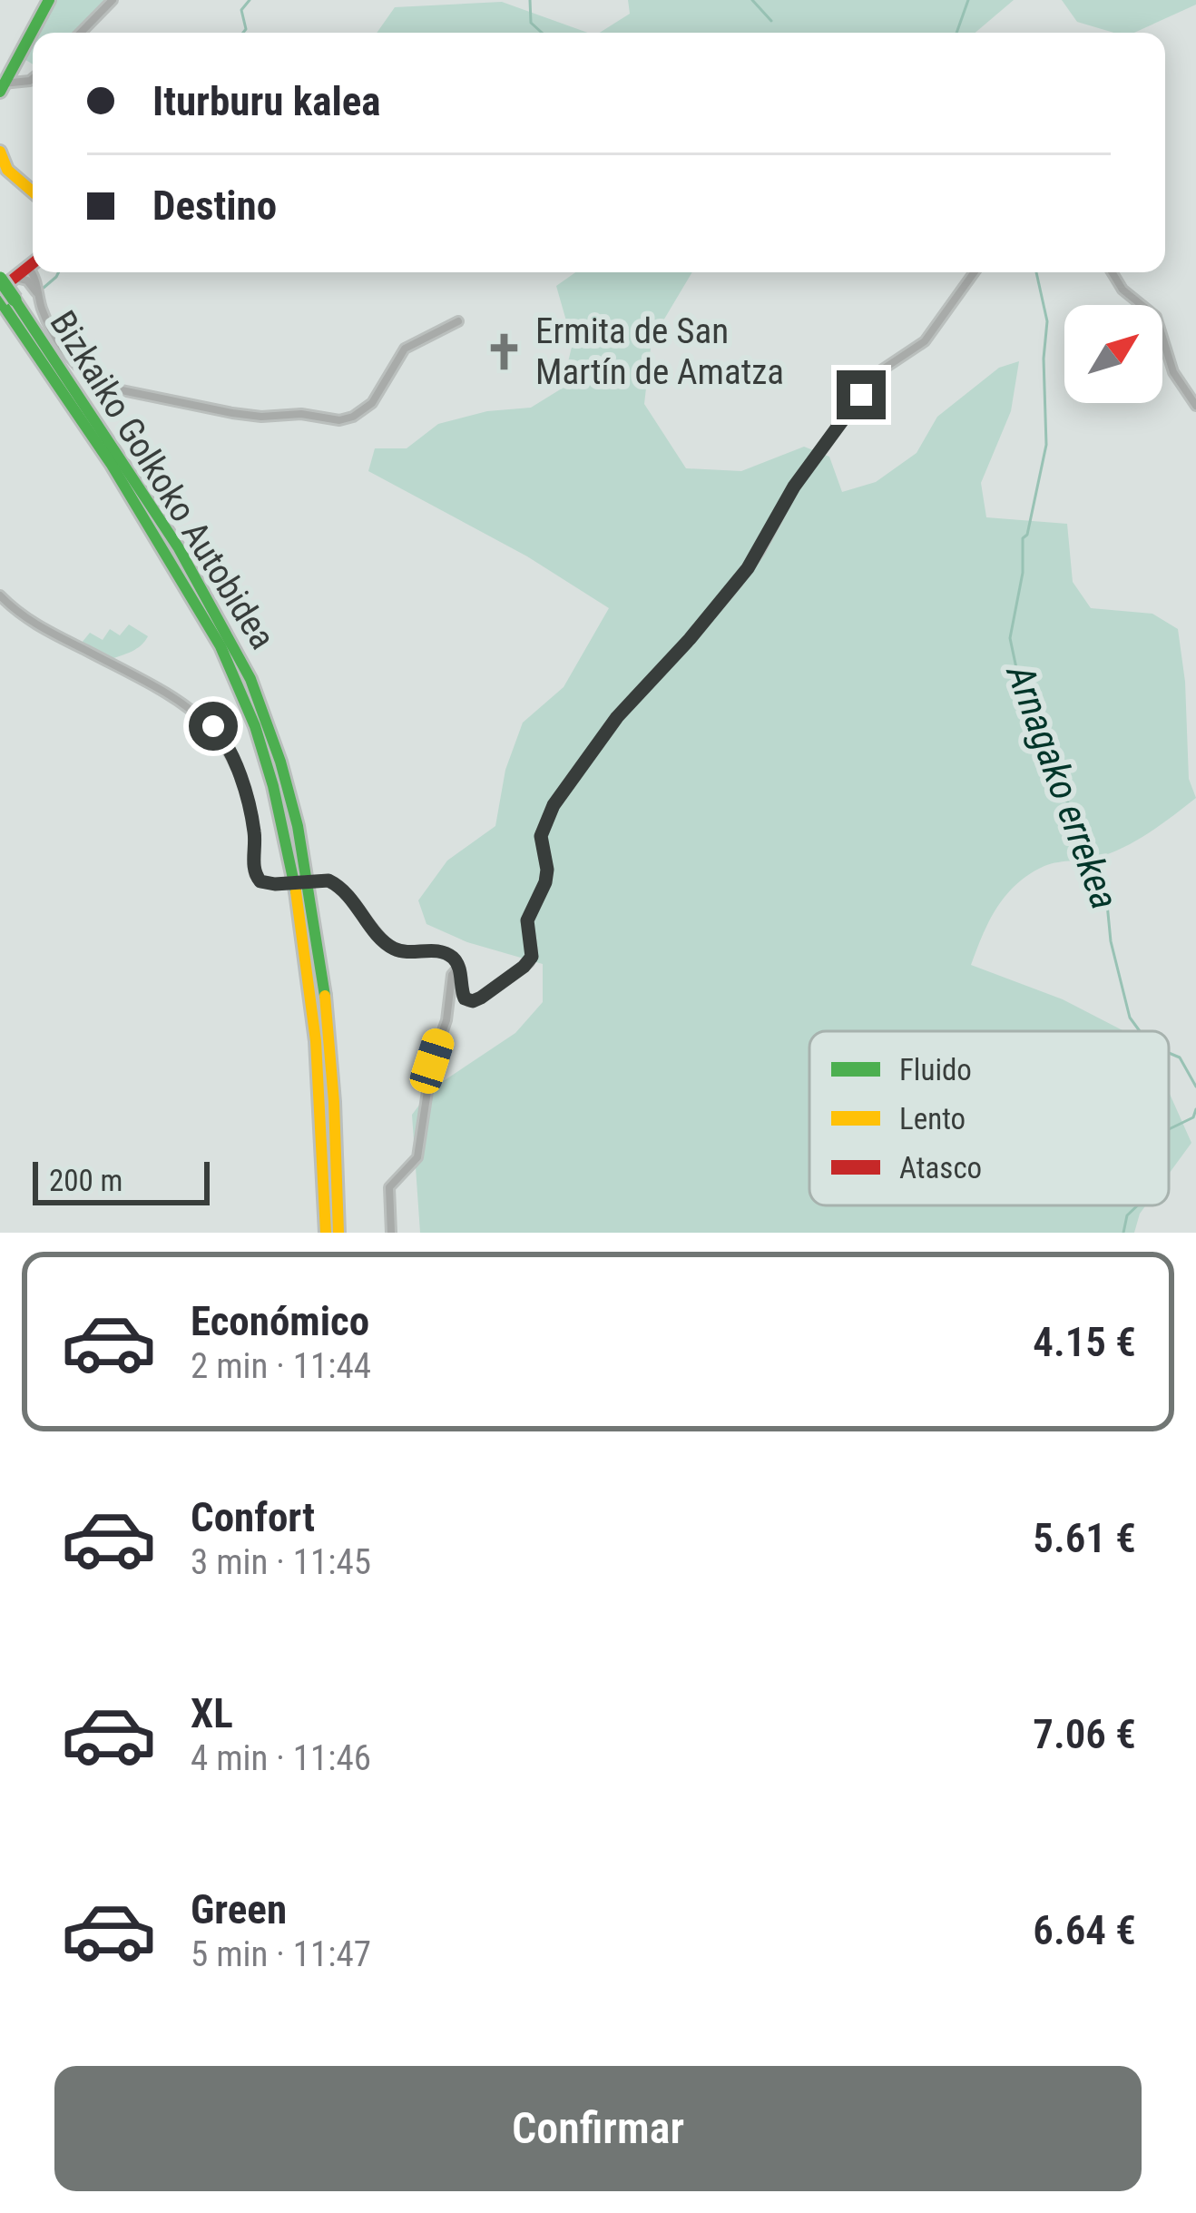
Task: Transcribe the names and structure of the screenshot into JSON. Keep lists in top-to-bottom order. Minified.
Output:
{"streets":{"main road":["Bizkaiko Golkoko Autobidea"]},"water":["Arnagako errekea"],"places":{"church":["Ermita de San Martín de Amatza"]},"legend":["Fluido","Lento","Atasco"],"scale_bar":"200 m","north":"top right","page":{"banner":["Iturburu kalea","Destino"],"scale":"200 m","list":[{"name":"Económico","note":"2 min · 11:44","value":"4.15 €"},{"name":"Confort","note":"3 min · 11:45","value":"5.61 €"},{"name":"XL","note":"4 min · 11:46","value":"7.06 €"},{"name":"Green","note":"5 min · 11:47","value":"6.64 €"}],"buttons":"Confirmar"}}
